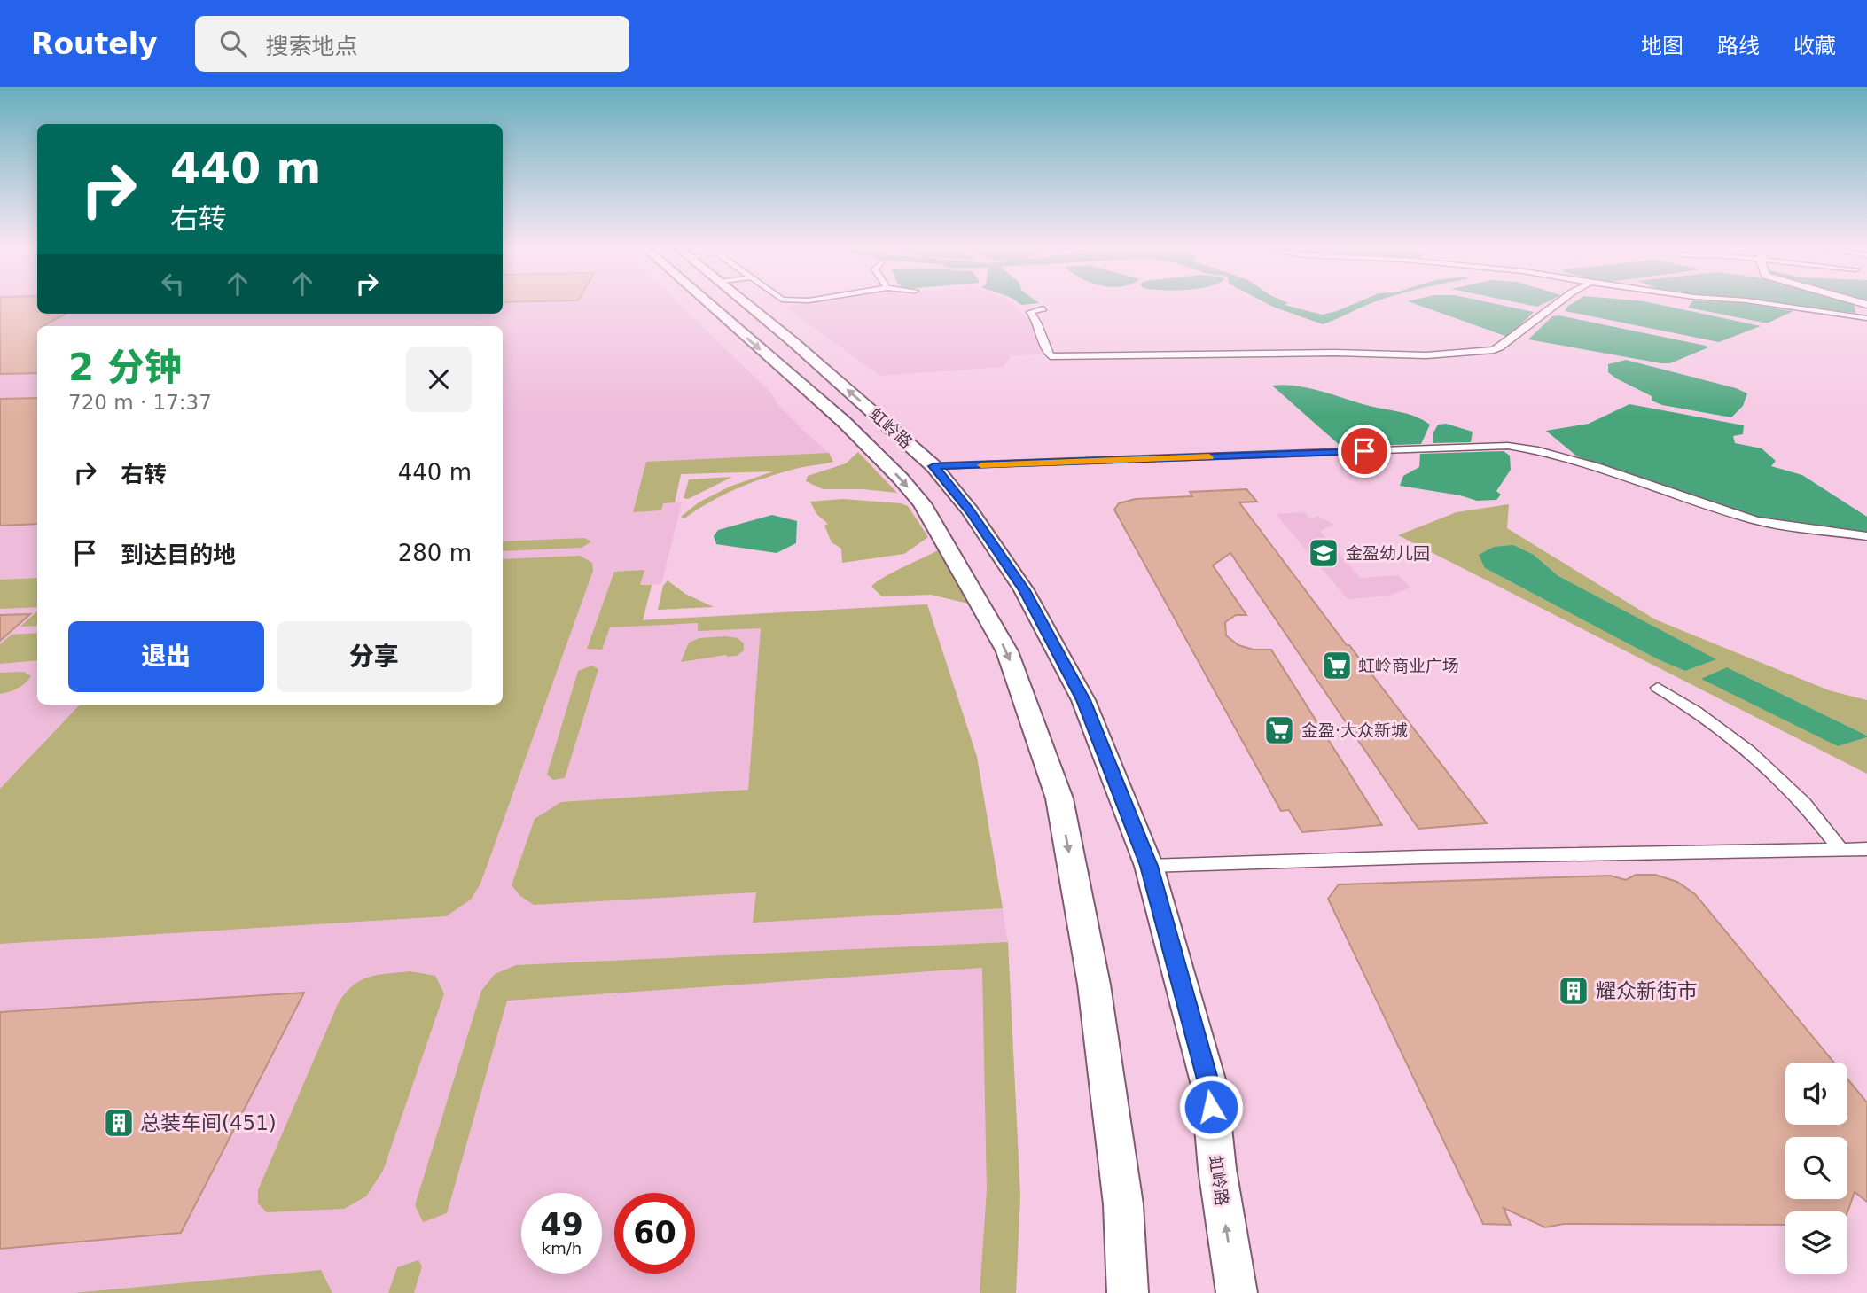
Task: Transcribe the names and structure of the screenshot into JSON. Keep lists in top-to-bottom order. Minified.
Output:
{"streets":{"main road":["虹岭路"]},"places":{"school or university":["金盈幼儿园"],"supermarket":["虹岭商业广场","金盈·大众新城"],"building":["耀众新街市","总装车间(451)"]},"page":{"header":"Routely","search":"搜索地点","nav":["地图","路线","收藏"],"turn":["440 m","右转"],"heading":["2 分钟","720 m · 17:37"],"list":[{"name":"右转","value":"440 m"},{"name":"到达目的地","value":"280 m"}],"buttons":["退出","分享"],"speed":"49 km/h","limit":"60"}}
